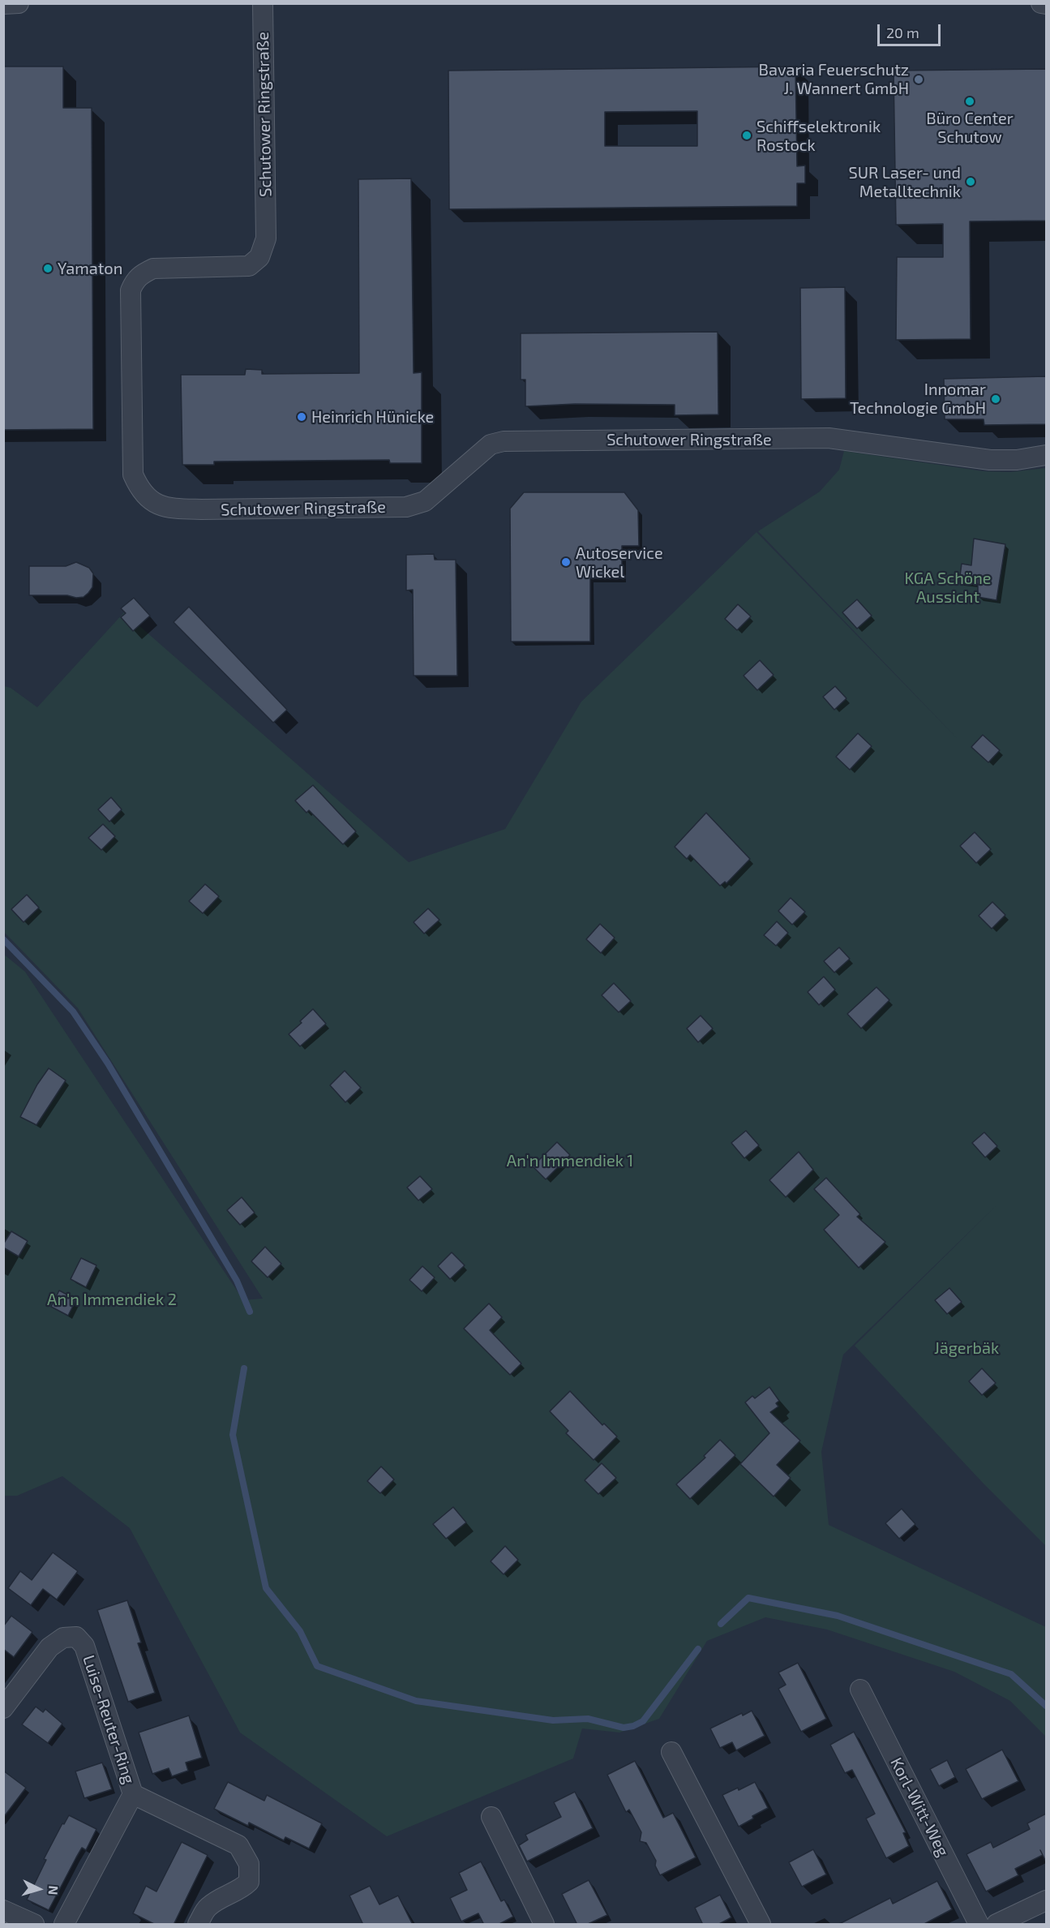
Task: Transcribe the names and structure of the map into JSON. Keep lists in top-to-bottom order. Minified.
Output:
{"streets":{"street":["Schutower Ringstraße","Luise-Reuter-Ring","Korl-Witt-Weg"]},"parks":["KGA Schöne Aussicht","An'n Immendiek 1","An'n Immendiek 2","Jägerbäk"],"places":["Bavaria Feuerschutz J. Wannert GmbH","Büro Center Schutow","Schiffselektronik Rostock","SUR Laser- und Metalltechnik","Yamaton","Innomar Technologie GmbH","Heinrich Hünicke","Autoservice Wickel"],"scale_bar":"20 m","north":"right"}
